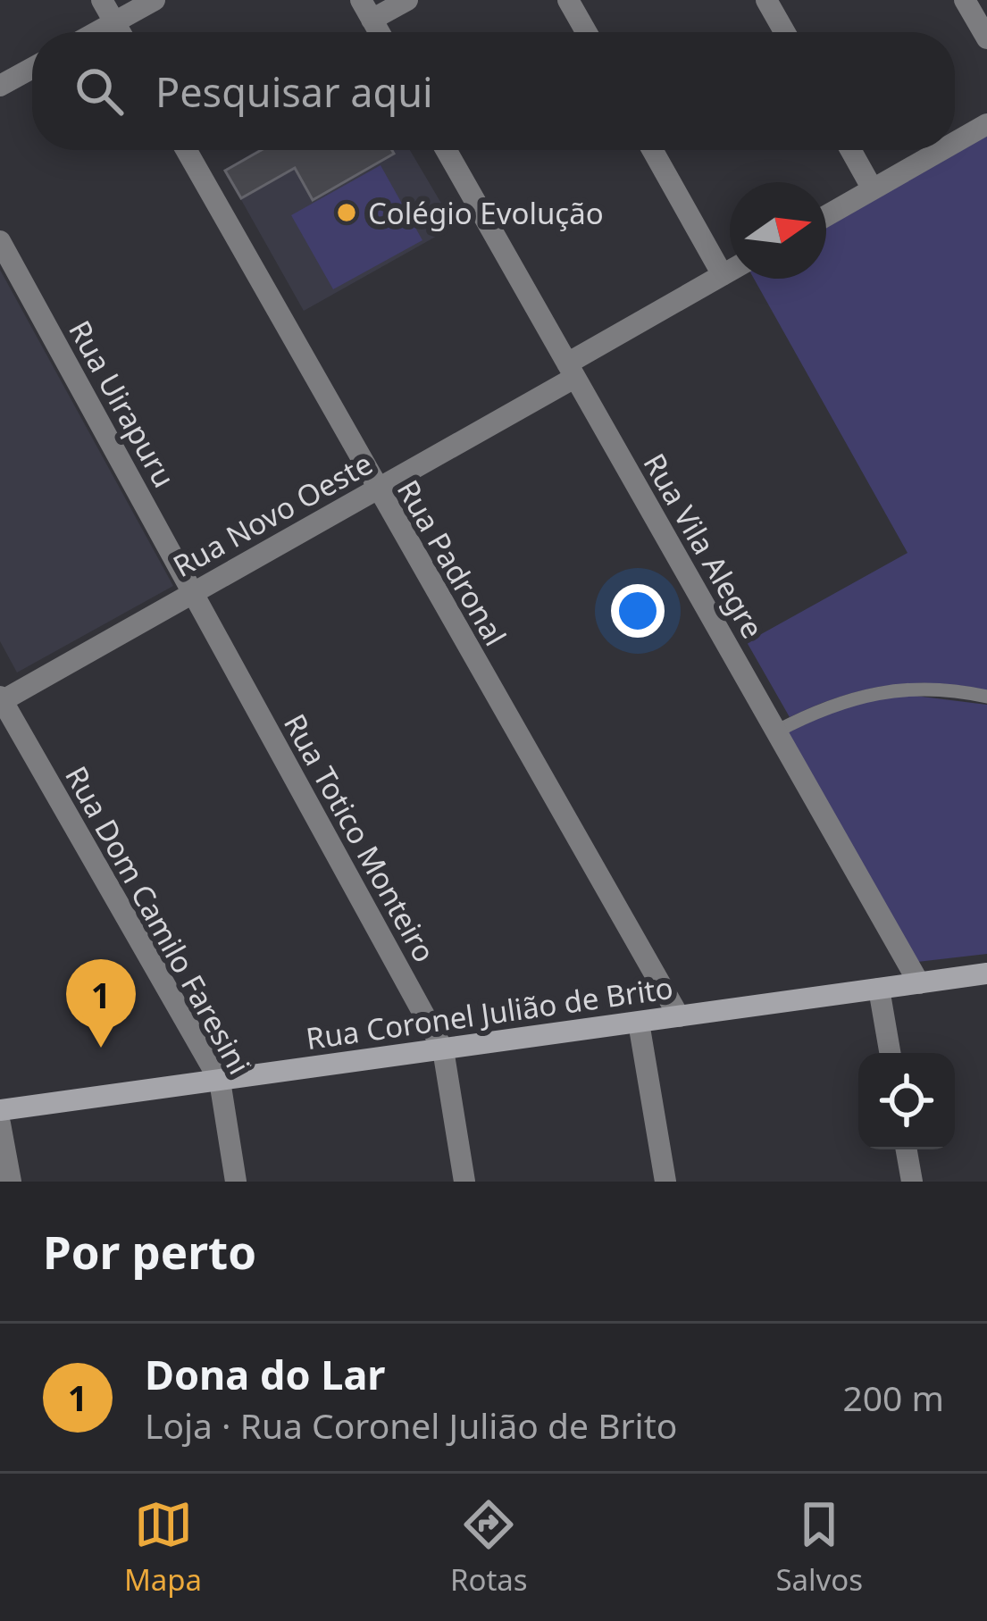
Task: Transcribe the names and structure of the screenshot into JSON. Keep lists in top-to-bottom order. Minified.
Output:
{"streets":{"street":["Rua Uirapuru","Rua Novo Oeste","Rua Vila Alegre","Rua Padronal","Rua Totico Monteiro","Rua Dom Camilo Faresini","Rua Coronel Julião de Brito"]},"crossings":[["Rua Uirapuru","Rua Novo Oeste"],["Rua Uirapuru","Rua Totico Monteiro"],["Rua Novo Oeste","Rua Vila Alegre"],["Rua Novo Oeste","Rua Padronal"],["Rua Novo Oeste","Rua Totico Monteiro"],["Rua Novo Oeste","Rua Dom Camilo Faresini"],["Rua Vila Alegre","Rua Coronel Julião de Brito"],["Rua Padronal","Rua Coronel Julião de Brito"],["Rua Totico Monteiro","Rua Coronel Julião de Brito"],["Rua Dom Camilo Faresini","Rua Coronel Julião de Brito"]],"places":["Colégio Evolução"],"north":"right","page":{"search":"Pesquisar aqui","pins":"1","heading":"Por perto","list":[{"mark":"1","name":"Dona do Lar","note":"Loja · Rua Coronel Julião de Brito","value":"200 m"}],"nav":["Mapa","Rotas","Salvos"]}}
